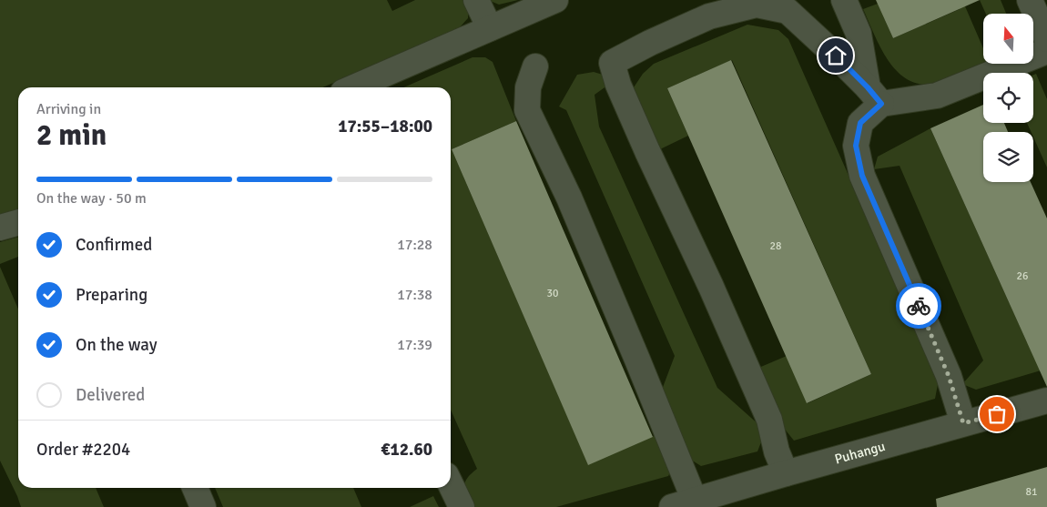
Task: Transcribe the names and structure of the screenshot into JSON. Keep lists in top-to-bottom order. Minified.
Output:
{"streets":{"street":["Puhangu"]},"house_numbers":["28","26","30","81"],"north":"top","page":{"heading":["2 min","Arriving in","17:55–18:00"],"panel":["Order #2204","€12.60"],"bar":"On the way · 50 m","list":[["Confirmed","17:28"],["Preparing","17:38"],["On the way","17:39"],"Delivered"]}}
